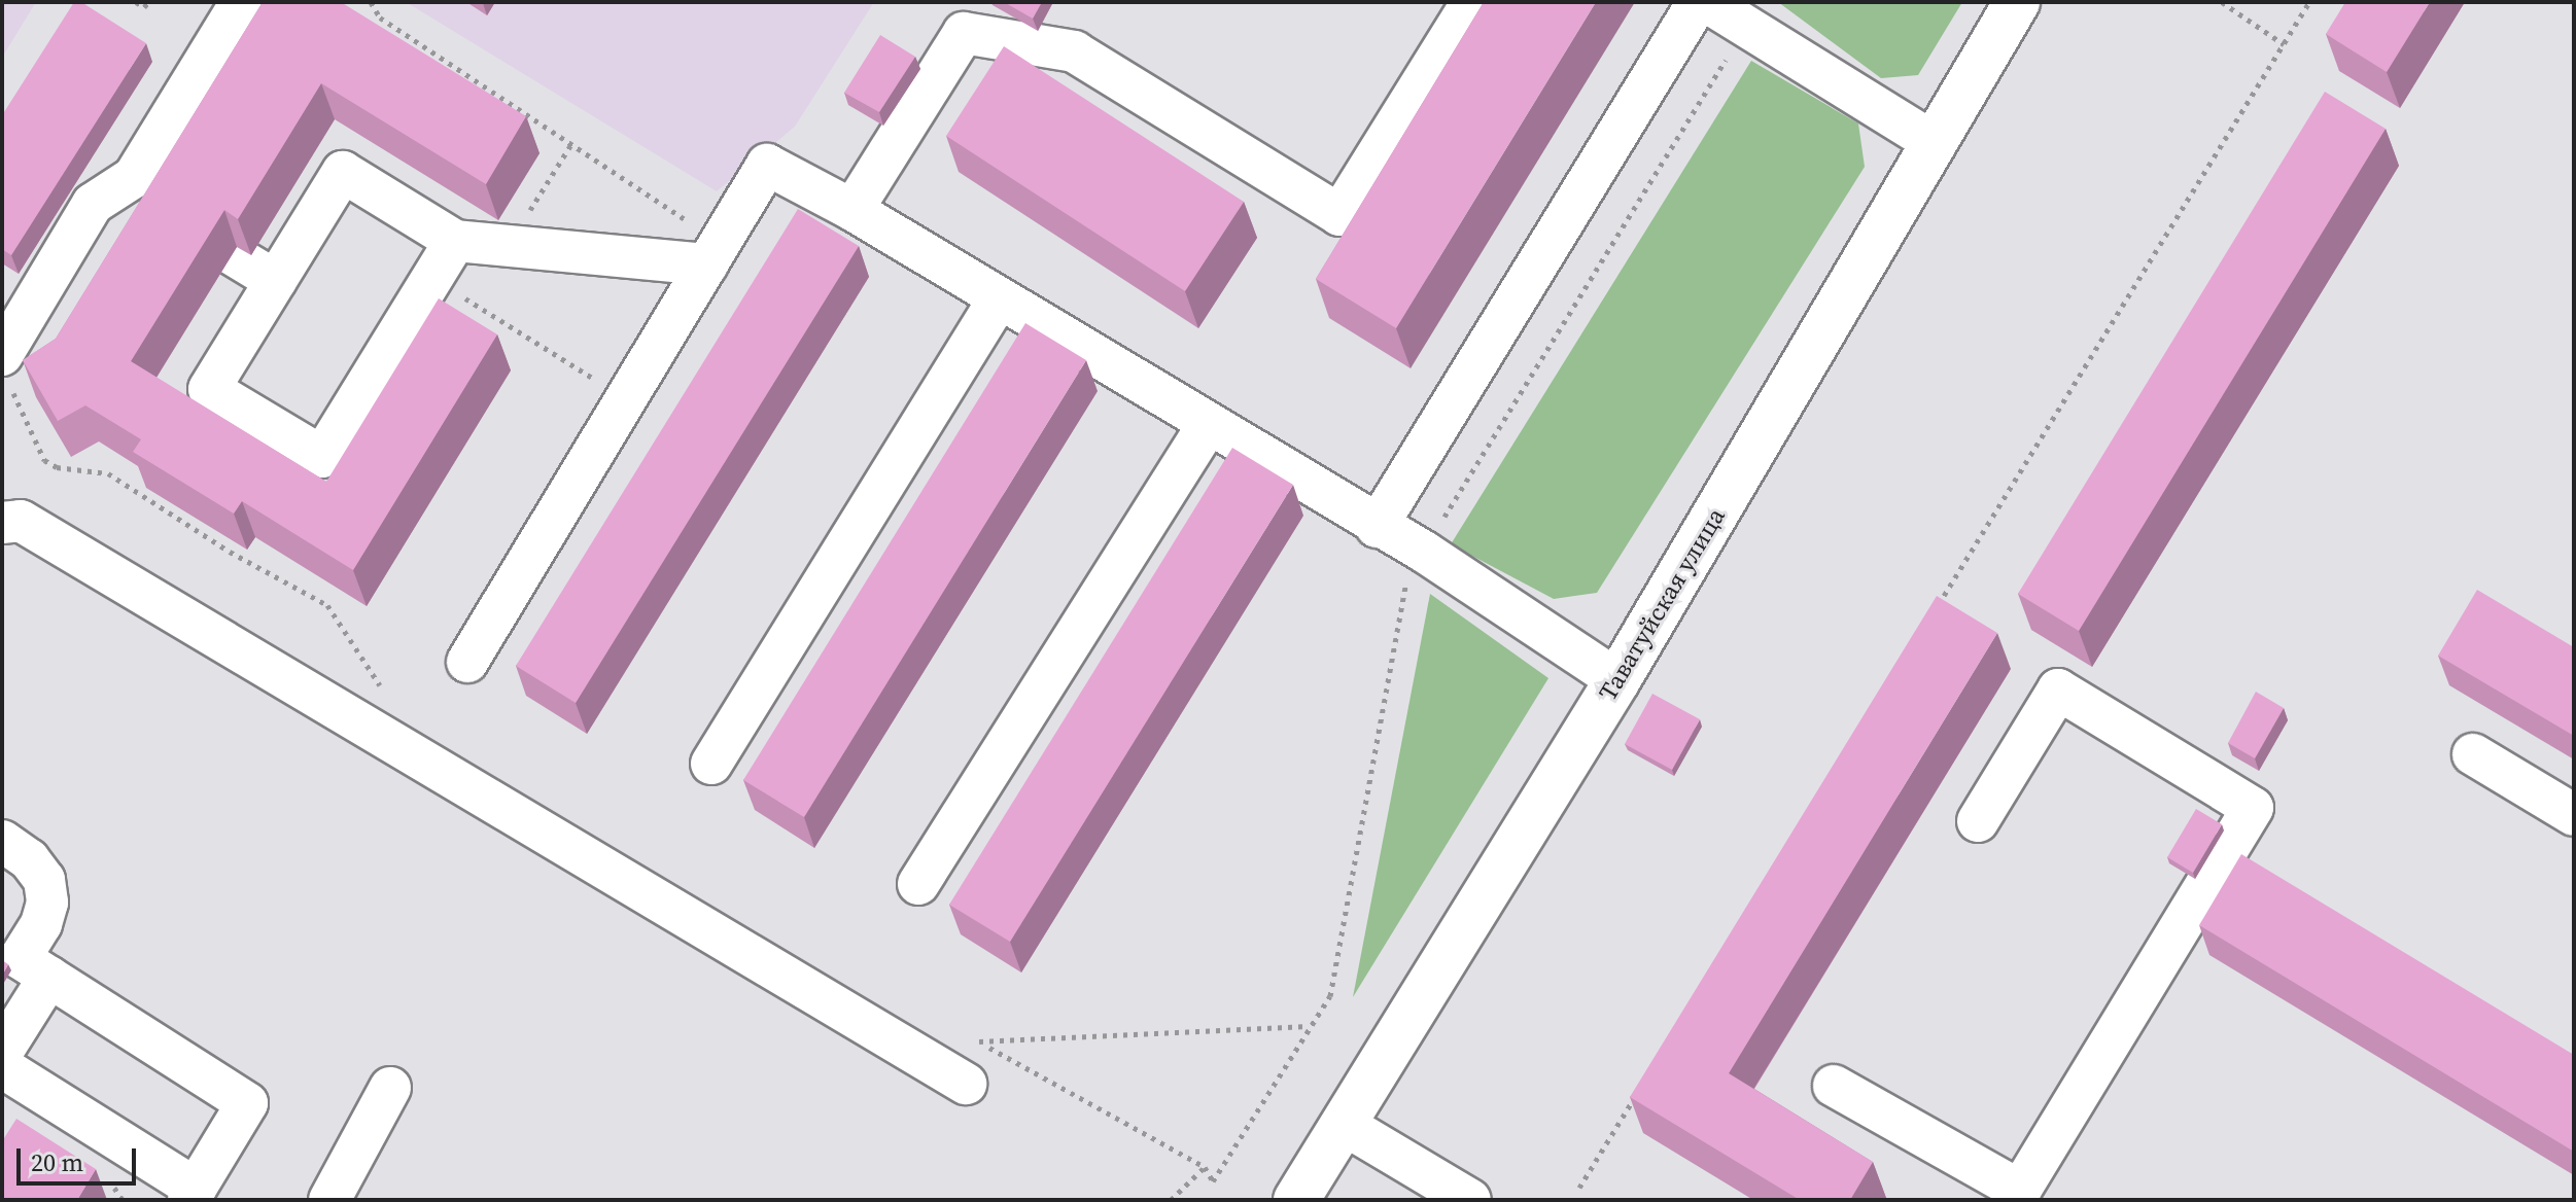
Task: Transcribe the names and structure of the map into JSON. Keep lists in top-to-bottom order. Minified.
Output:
{"streets":{"main road":["Таватуйская улица"]},"scale_bar":"20 m"}
